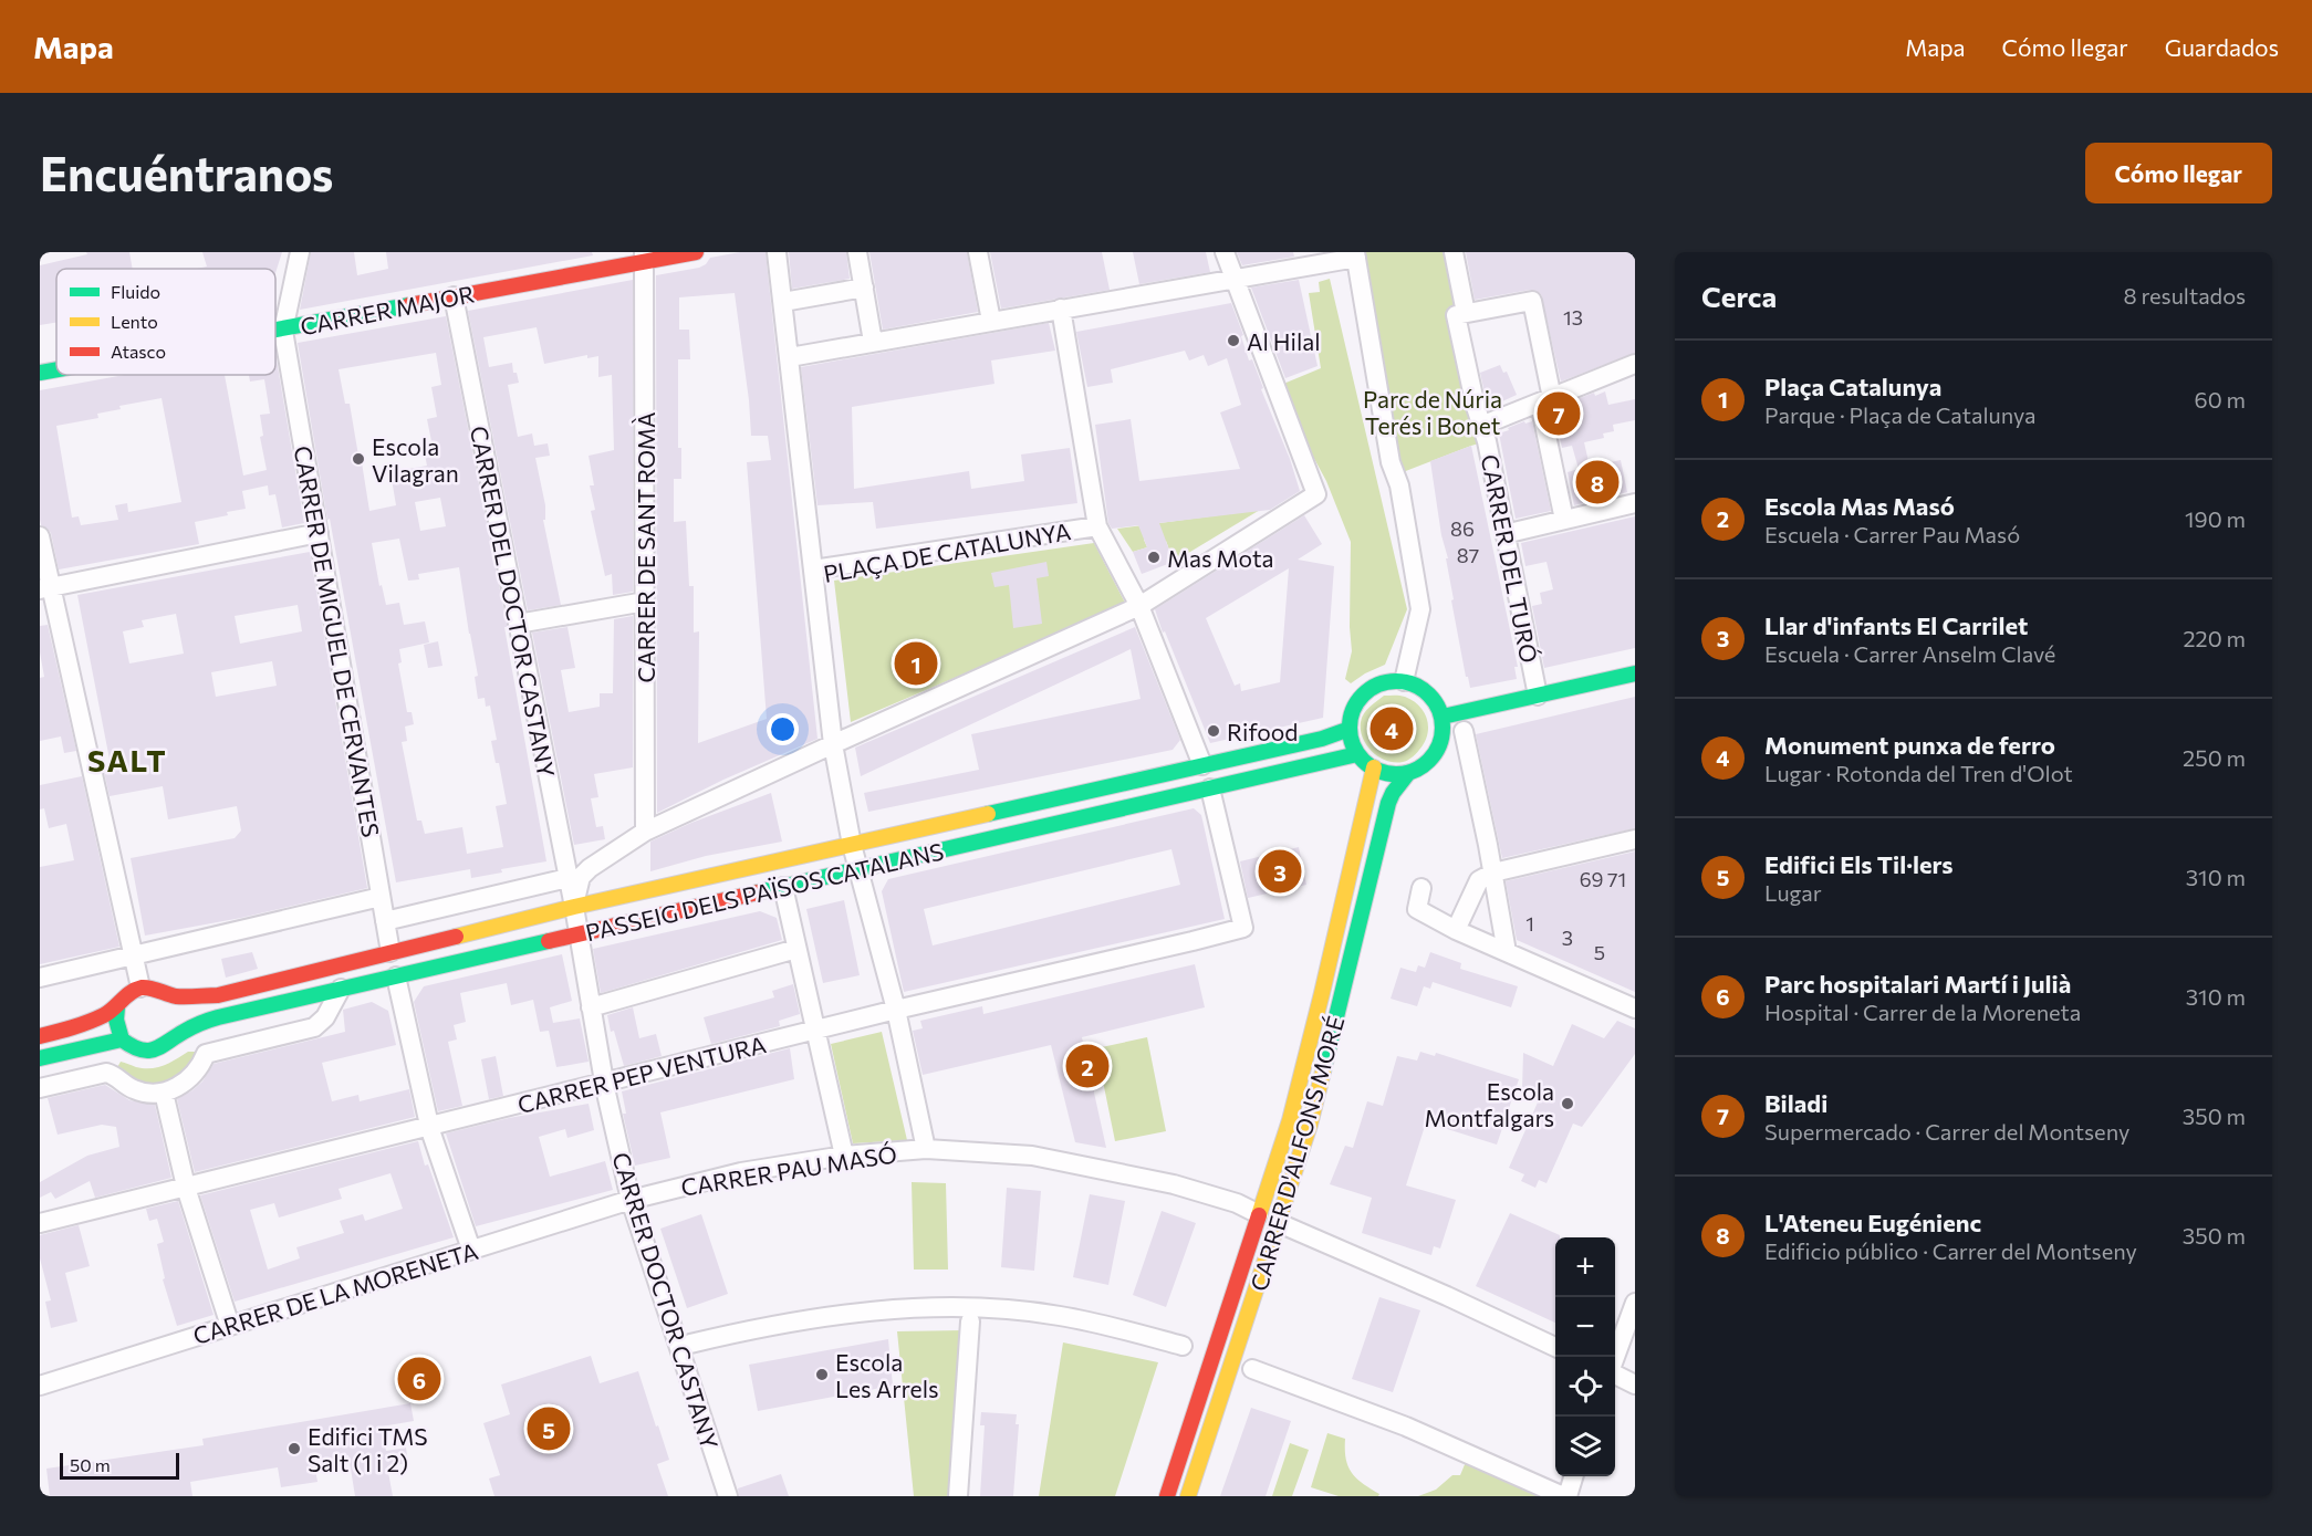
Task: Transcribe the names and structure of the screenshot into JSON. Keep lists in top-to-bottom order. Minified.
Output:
{"streets":{"main road":["CARRER MAJOR","PASSEIG DELS PAÏSOS CATALANS","CARRER D'ALFONS MORÉ"],"street":["CARRER DE SANT ROMÀ","PLAÇA DE CATALUNYA","CARRER DEL TURÓ","CARRER DEL DOCTOR CASTANY","CARRER DE MIGUEL DE CERVANTES","CARRER PEP VENTURA","CARRER PAU MASÓ","CARRER DE LA MORENETA","CARRER DOCTOR CASTANY"]},"crossings":[["CARRER MAJOR","CARRER DE SANT ROMÀ"],["CARRER MAJOR","CARRER DEL DOCTOR CASTANY"],["CARRER MAJOR","CARRER DE MIGUEL DE CERVANTES"],["PLAÇA DE CATALUNYA","PASSEIG DELS PAÏSOS CATALANS"],["PLAÇA DE CATALUNYA","CARRER PEP VENTURA"],["PLAÇA DE CATALUNYA","CARRER PAU MASÓ"],["CARRER DEL DOCTOR CASTANY","CARRER DOCTOR CASTANY"],["PASSEIG DELS PAÏSOS CATALANS","CARRER PEP VENTURA"],["PASSEIG DELS PAÏSOS CATALANS","CARRER D'ALFONS MORÉ"],["PASSEIG DELS PAÏSOS CATALANS","CARRER DOCTOR CASTANY"],["CARRER PEP VENTURA","CARRER DOCTOR CASTANY"],["CARRER D'ALFONS MORÉ","CARRER PAU MASÓ"],["CARRER PAU MASÓ","CARRER DE LA MORENETA"],["CARRER PAU MASÓ","CARRER DOCTOR CASTANY"],["CARRER DE LA MORENETA","CARRER DOCTOR CASTANY"]],"districts":["SALT"],"parks":["Parc de Núria Terés i Bonet"],"places":["Al Hilal","Escola Vilagran","Mas Mota","Rifood","Escola Montfalgars","Escola Les Arrels","Edifici TMS Salt (1 i 2)"],"house_numbers":["13","86","87","69 71","1","3","5"],"legend":["Fluido","Lento","Atasco"],"scale_bar":"50 m","page":{"header":"Mapa","nav":["Mapa","Cómo llegar","Guardados"],"buttons":"Cómo llegar","title":"Encuéntranos","heading":["Cerca","8 resultados"],"list":[{"mark":"1","name":"Plaça Catalunya","note":"Parque · Plaça de Catalunya","value":"60 m"},{"mark":"2","name":"Escola Mas Masó","note":"Escuela · Carrer Pau Masó","value":"190 m"},{"mark":"3","name":"Llar d'infants El Carrilet","note":"Escuela · Carrer Anselm Clavé","value":"220 m"},{"mark":"4","name":"Monument punxa de ferro","note":"Lugar · Rotonda del Tren d'Olot","value":"250 m"},{"mark":"5","name":"Edifici Els Til·lers","note":"Lugar","value":"310 m"},{"mark":"6","name":"Parc hospitalari Martí i Julià","note":"Hospital · Carrer de la Moreneta","value":"310 m"},{"mark":"7","name":"Biladi","note":"Supermercado · Carrer del Montseny","value":"350 m"},{"mark":"8","name":"L'Ateneu Eugénienc","note":"Edificio público · Carrer del Montseny","value":"350 m"}],"pins":["7","8","1","4","3","2","6","5"],"map_buttons":["+","−"],"scale":"50 m"}}
